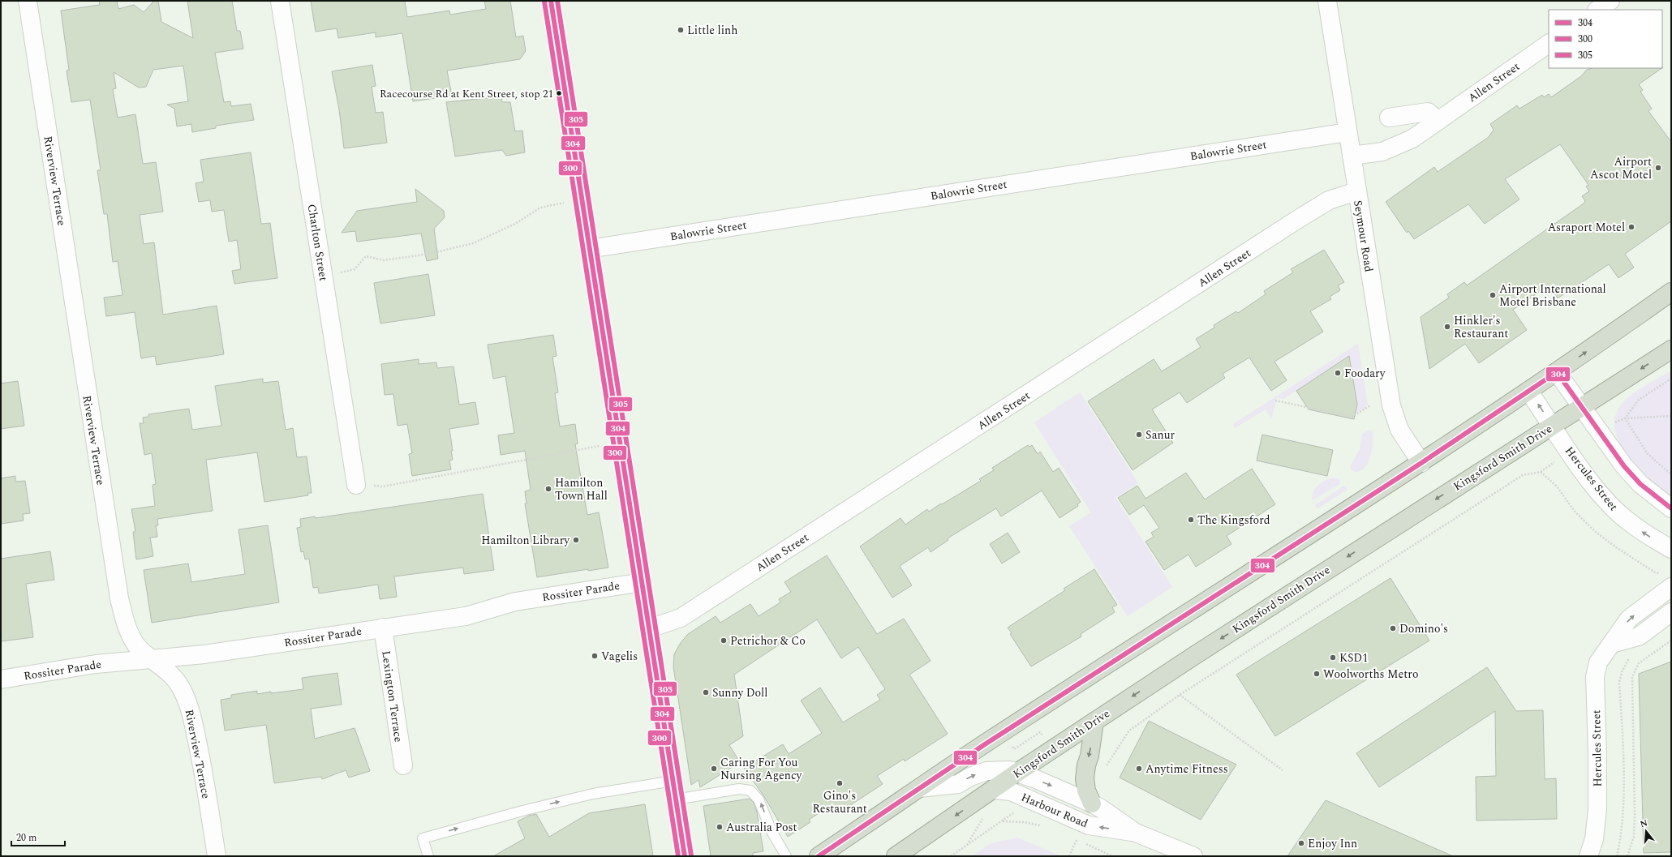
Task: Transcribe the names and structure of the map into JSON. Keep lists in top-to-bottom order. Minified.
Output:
{"streets":{"highway":["Kingsford Smith Drive"],"street":["Allen Street","Balowrie Street","Riverview Terrace","Seymour Road","Charlton Street","Hercules Street","Rossiter Parade","Lexington Terrace","Harbour Road"]},"crossings":[["Allen Street","Seymour Road"],["Balowrie Street","Seymour Road"],["Riverview Terrace","Rossiter Parade"],["Kingsford Smith Drive","Hercules Street"],["Kingsford Smith Drive","Harbour Road"],["Rossiter Parade","Lexington Terrace"]],"places":["Little linh","Racecourse Rd at Kent Street, stop 21","Airport Ascot Motel","Asraport Motel","Airport International Motel Brisbane","Hinkler's Restaurant","Foodary","Sanur","Hamilton Town Hall","The Kingsford","Hamilton Library","Domino's","Petrichor & Co","Vagelis","KSD1","Woolworths Metro","Sunny Doll","Caring For You Nursing Agency","Anytime Fitness","Gino's Restaurant","Australia Post","Enjoy Inn"],"lines":["transit line 304","transit line 305","transit line 300"],"legend":["304","300","305"],"scale_bar":"20 m","north":"top"}
